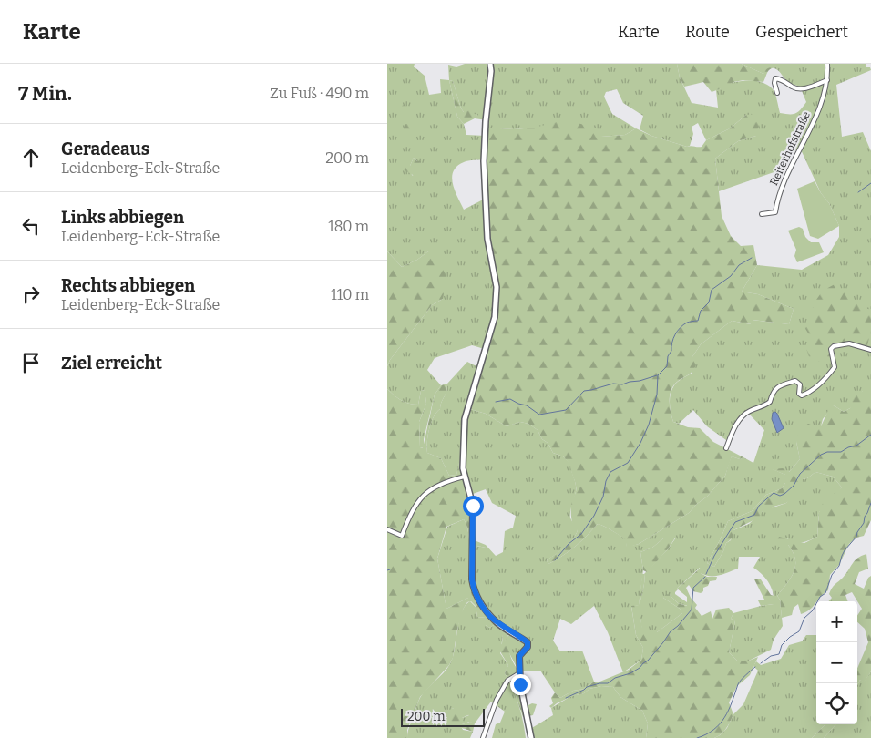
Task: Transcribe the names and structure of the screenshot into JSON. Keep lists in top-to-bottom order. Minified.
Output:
{"streets":{"street":["Reiterhofstraße"]},"scale_bar":"200 m","page":{"header":"Karte","nav":["Karte","Route","Gespeichert"],"heading":["7 Min.","Zu Fuß · 490 m"],"list":[["Geradeaus","Leidenberg-Eck-Straße","200 m"],["Links abbiegen","Leidenberg-Eck-Straße","180 m"],["Rechts abbiegen","Leidenberg-Eck-Straße","110 m"],"Ziel erreicht"],"map_buttons":["+","−"],"scale":"200 m"}}
